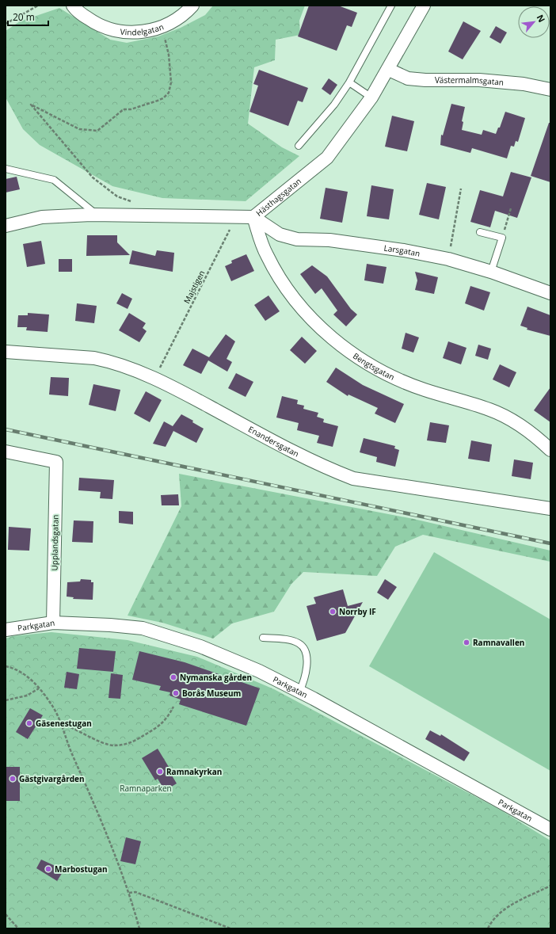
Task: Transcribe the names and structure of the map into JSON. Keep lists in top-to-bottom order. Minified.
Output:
{"streets":{"street":["Vindelgatan","Västermalmsgatan","Hästhagsgatan","Larsgatan","Bengtsgatan","Enandersgatan","Upplandsgatan","Parkgatan"],"path":["Majstigen"]},"crossings":[["Västermalmsgatan","Hästhagsgatan"],["Hästhagsgatan","Larsgatan"],["Hästhagsgatan","Majstigen"],["Hästhagsgatan","Bengtsgatan"],["Larsgatan","Bengtsgatan"],["Upplandsgatan","Parkgatan"]],"parks":["Ramnaparken"],"places":["Norrby IF","Ramnavallen","Nymanska gården","Borås Museum","Gäsenestugan","Ramnakyrkan","Gästgivargården","Marbostugan"],"scale_bar":"20 m","north":"top right"}
